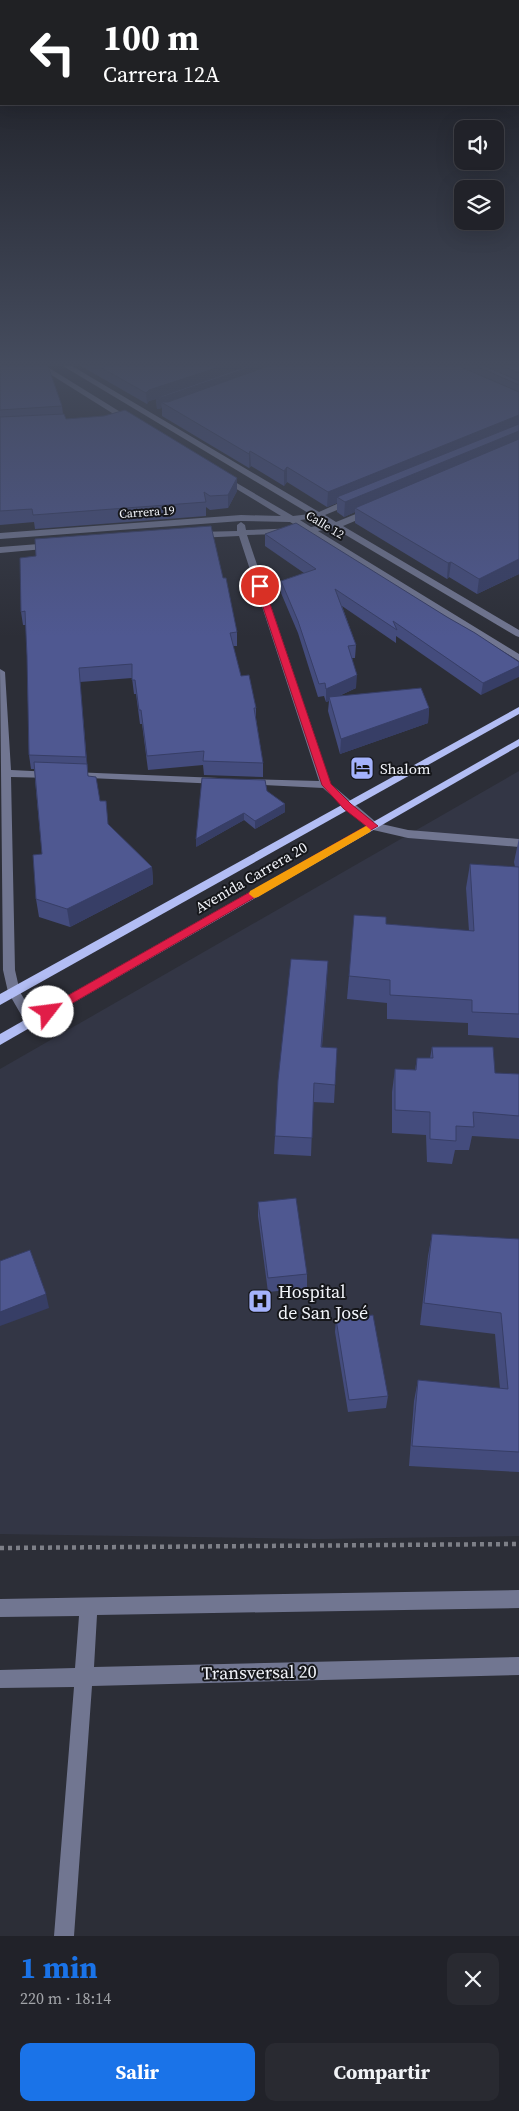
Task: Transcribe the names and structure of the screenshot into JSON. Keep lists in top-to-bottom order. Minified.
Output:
{"streets":{"main road":["Avenida Carrera 20"],"street":["Carrera 19","Calle 12","Transversal 20"]},"crossings":[["Carrera 19","Calle 12"]],"places":{"hotel":["Shalom"],"hospital":["Hospital de San José"]},"page":{"turn":["100 m","Carrera 12A"],"heading":["1 min","220 m · 18:14"],"buttons":["Salir","Compartir"]}}
